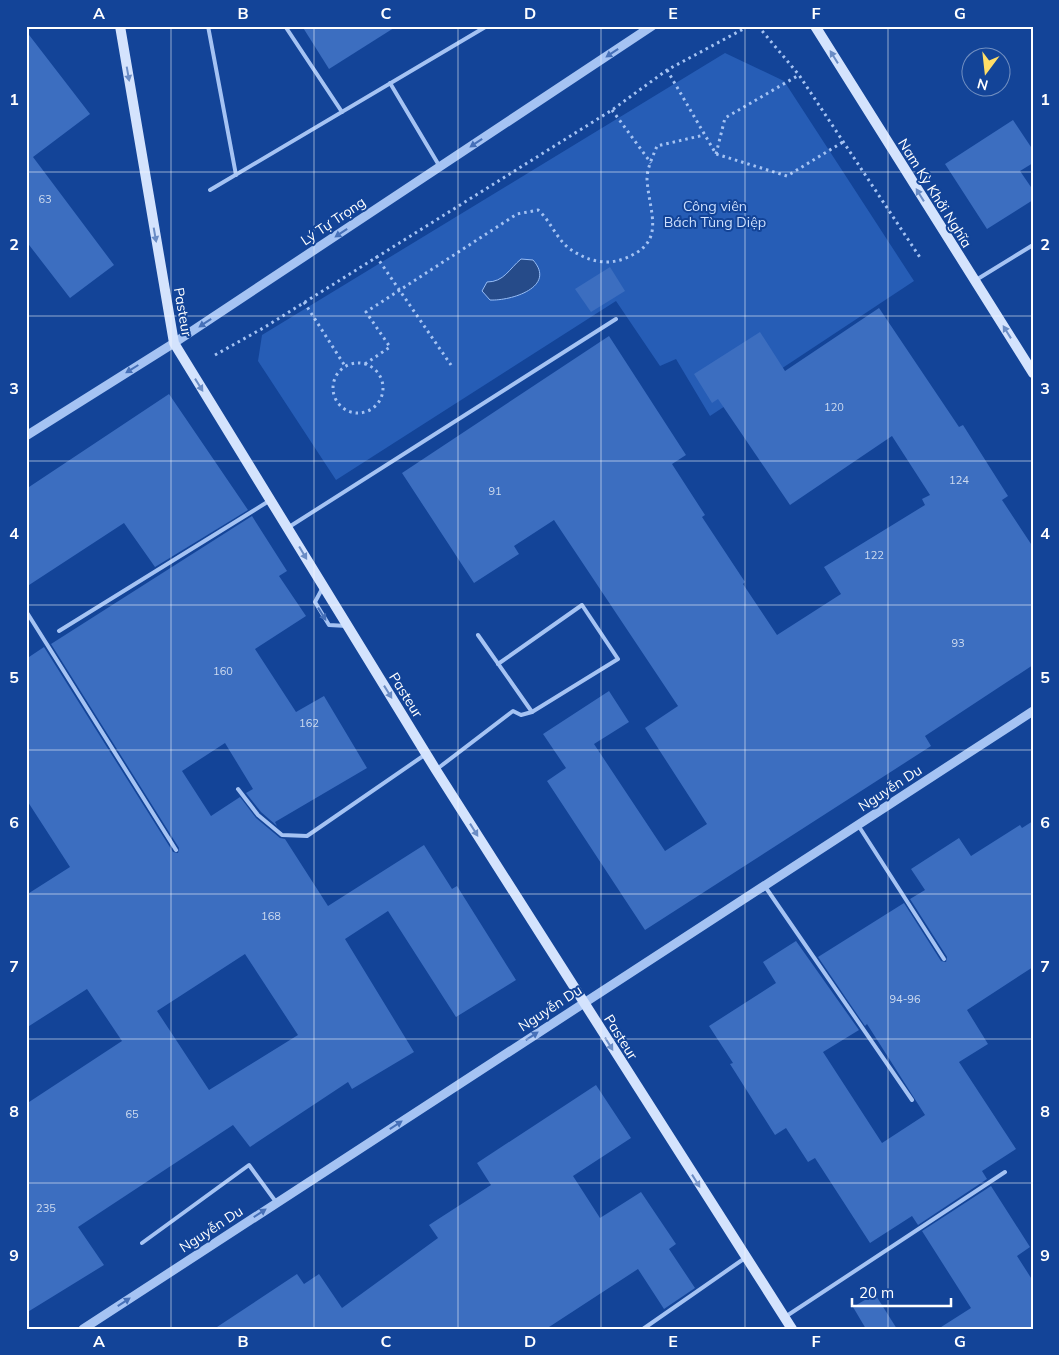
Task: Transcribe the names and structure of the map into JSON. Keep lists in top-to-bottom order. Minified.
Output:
{"streets":{"main road":["Nam Kỳ Khởi Nghĩa","Pasteur"],"street":["Lý Tự Trọng","Nguyễn Du"]},"crossings":[["Lý Tự Trọng","Pasteur"],["Pasteur","Nguyễn Du"]],"one_way":["Nam Kỳ Khởi Nghĩa","Lý Tự Trọng","Pasteur","Nguyễn Du"],"parks":["Công viên Bách Tùng Diệp"],"house_numbers":["63","120","124","91","122","93","160","162","168","94-96","65","235"],"scale_bar":"20 m","north":"bottom","grid":{"columns":["A","B","C","D","E","F","G"],"rows":["1","2","3","4","5","6","7","8","9"]}}
